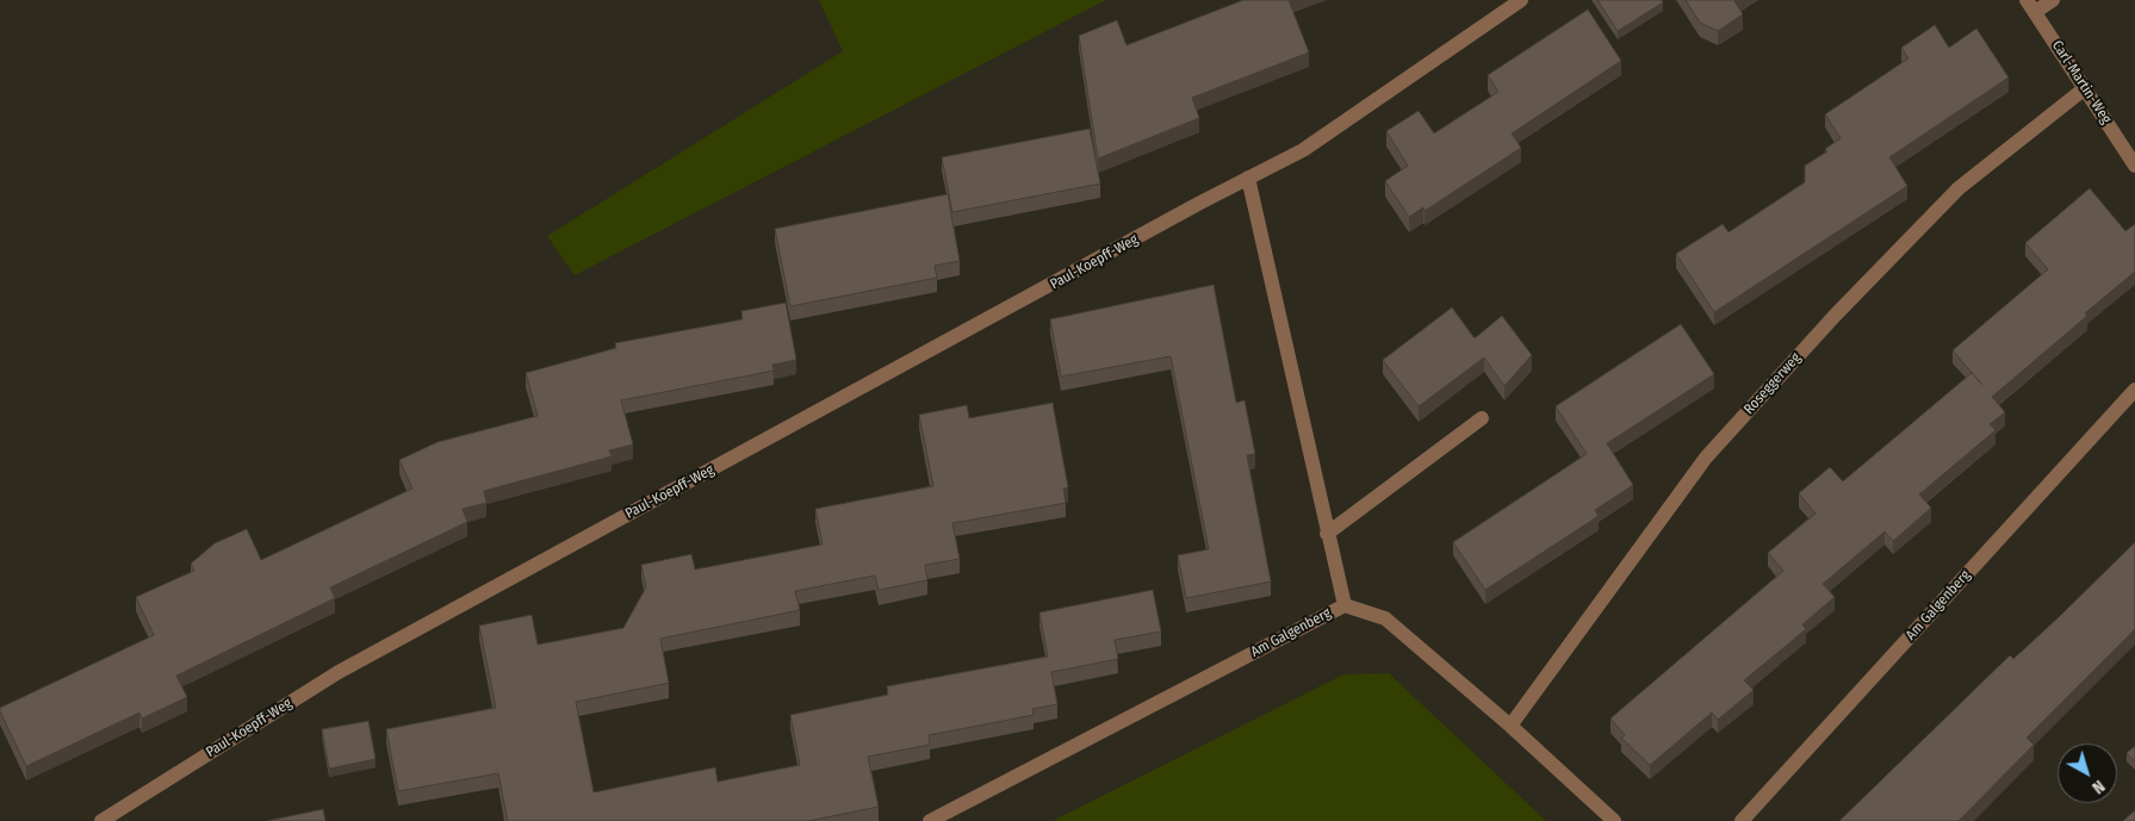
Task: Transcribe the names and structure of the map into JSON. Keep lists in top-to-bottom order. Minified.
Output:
{"streets":{"street":["Carl-Martin-Weg","Paul-Koepff-Weg","Roseggerweg","Am Galgenberg"]},"crossings":[["Carl-Martin-Weg","Roseggerweg"],["Roseggerweg","Am Galgenberg"]],"north":"bottom right"}
